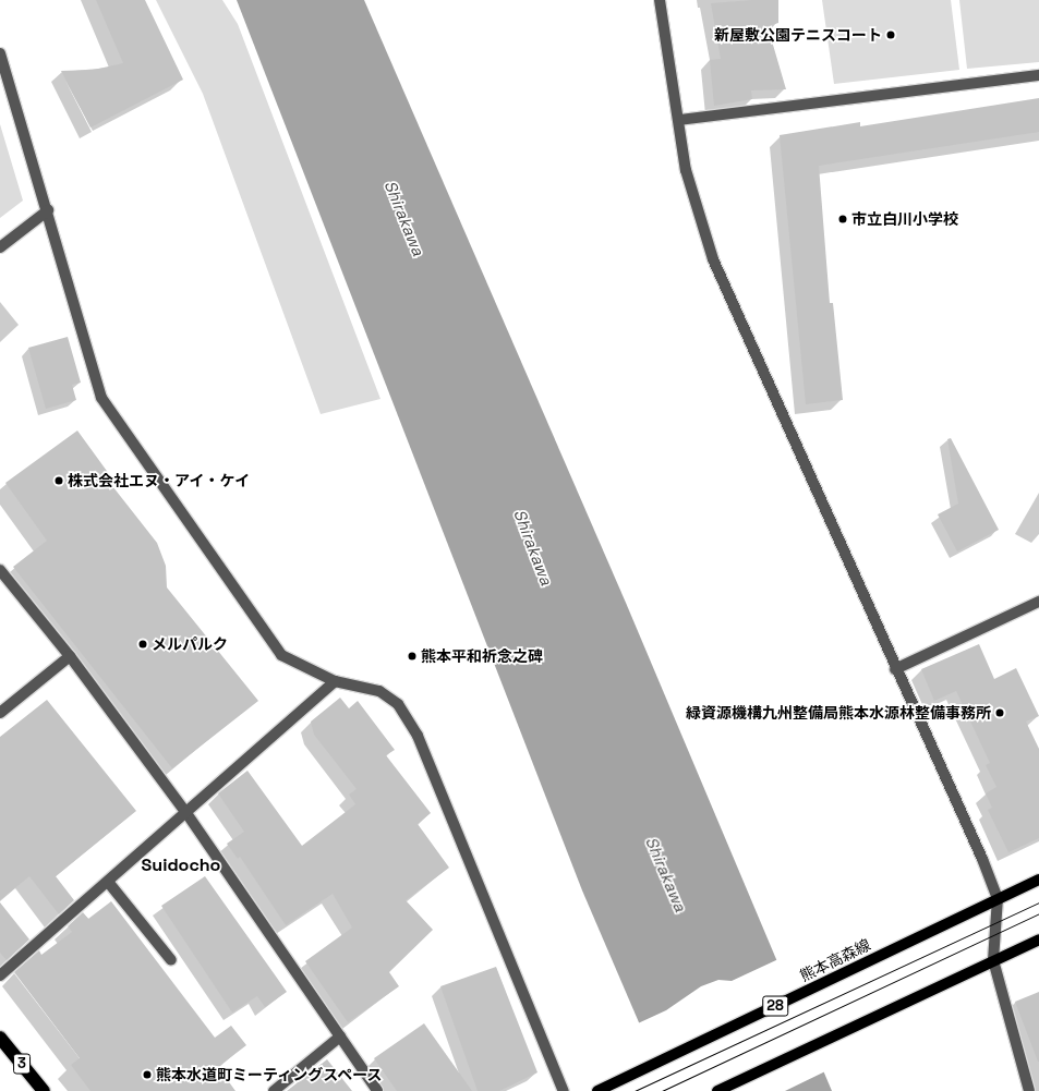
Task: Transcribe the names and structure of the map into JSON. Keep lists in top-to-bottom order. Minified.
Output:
{"streets":{"highway":["3"],"main road":["熊本高森線","28"]},"districts":["Suidocho"],"water":["Shirakawa"],"places":["新屋敷公園テニスコート","市立白川小学校","株式会社エヌ・アイ・ケイ","メルパルク","熊本平和祈念之碑","緑資源機構九州整備局熊本水源林整備事務所","熊本水道町ミーティングスペース"]}
